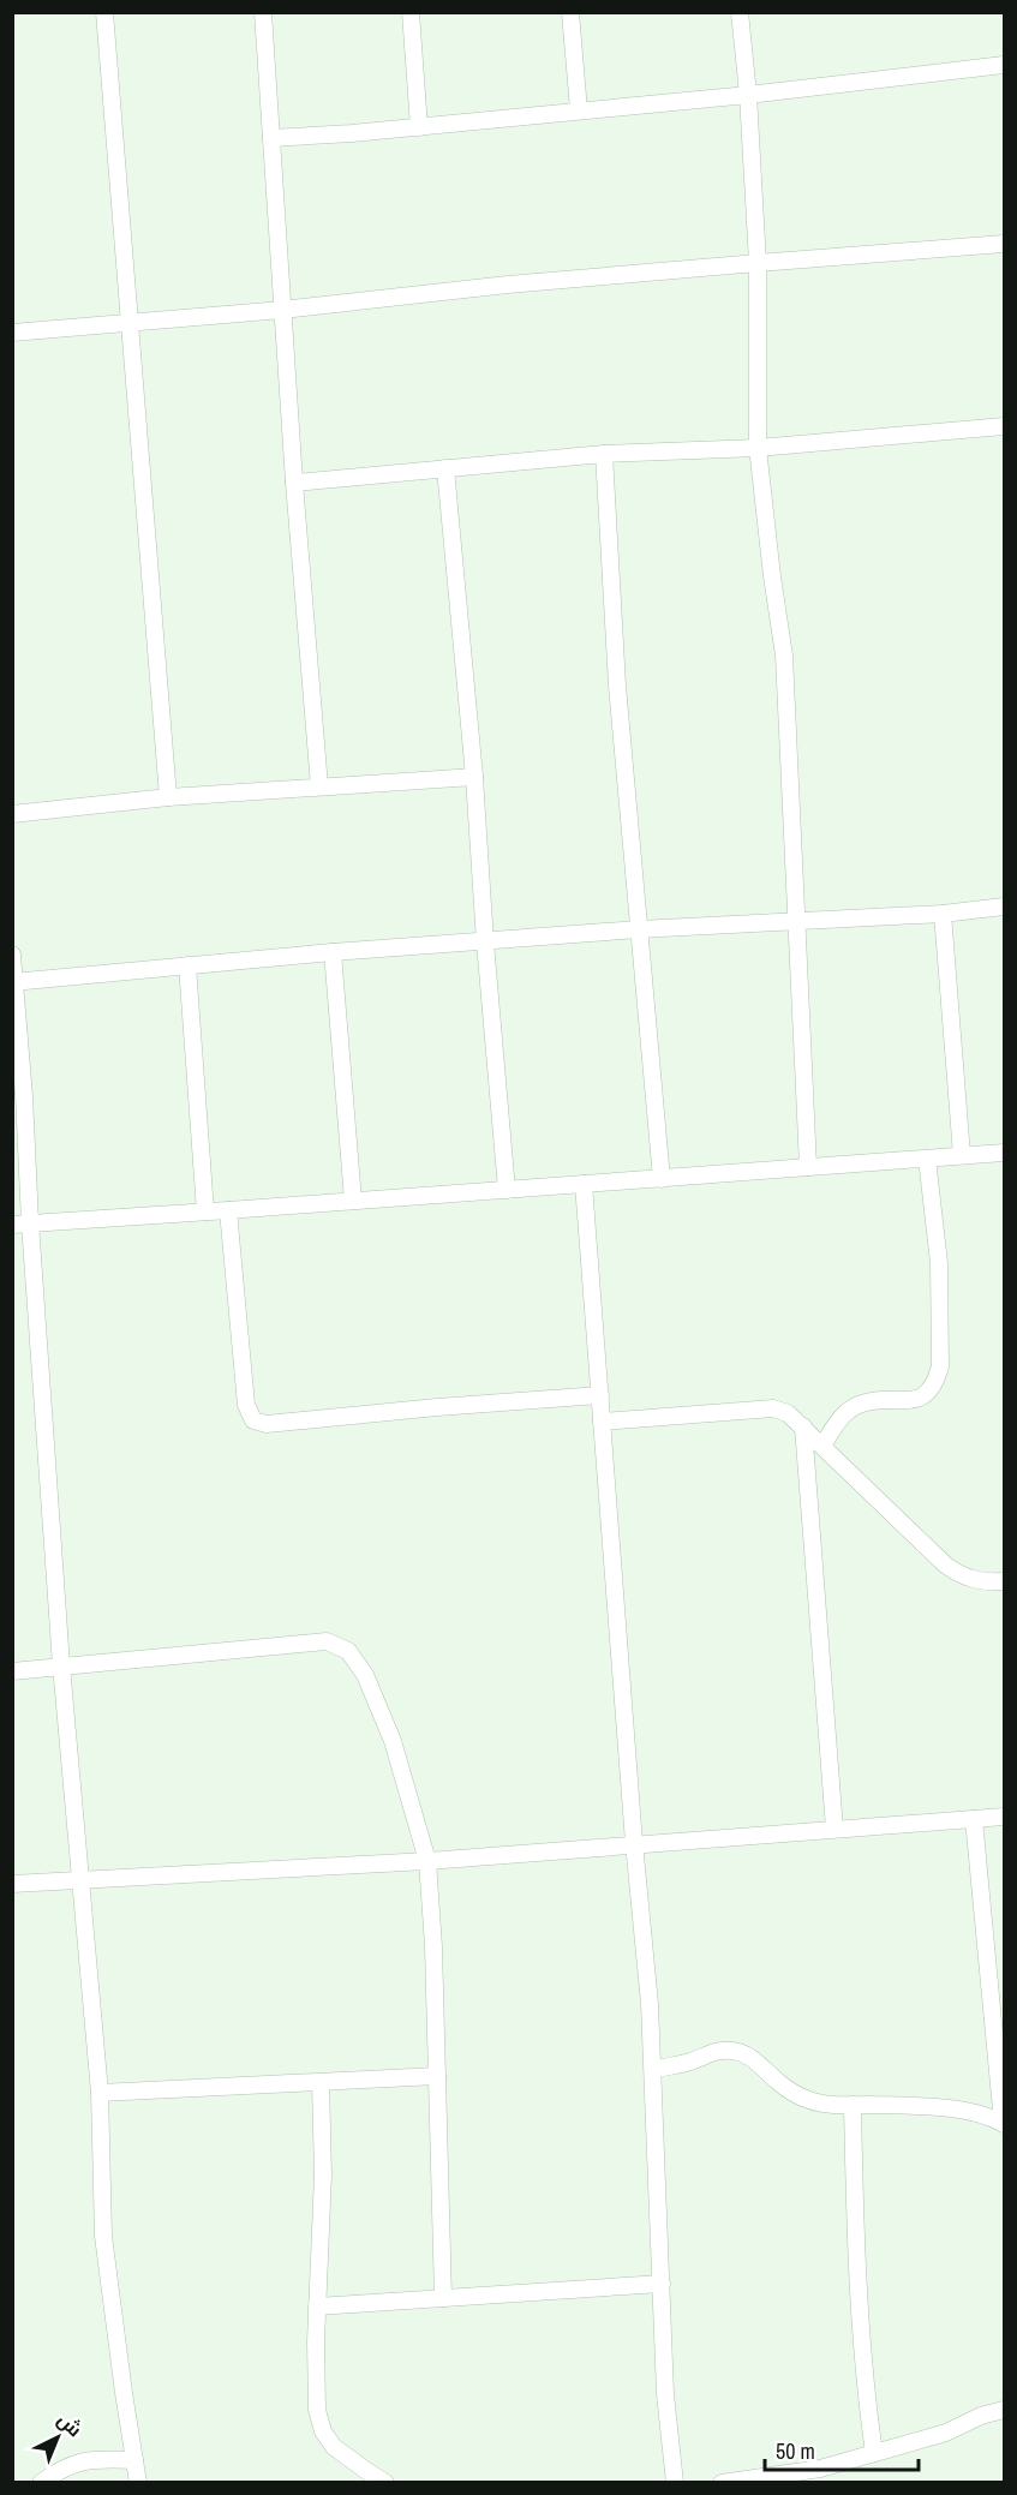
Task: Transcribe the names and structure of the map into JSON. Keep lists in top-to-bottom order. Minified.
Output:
{"scale_bar":"50 m","north":"top right"}
